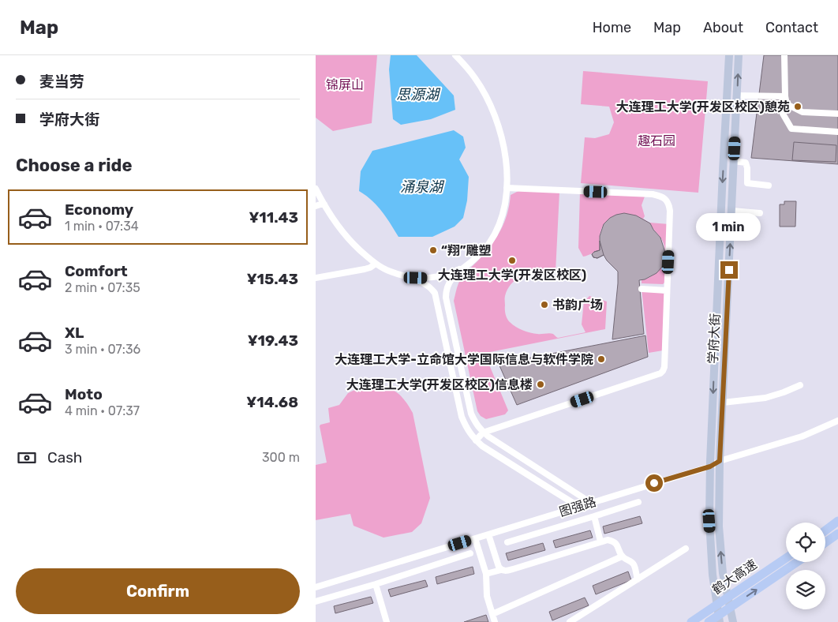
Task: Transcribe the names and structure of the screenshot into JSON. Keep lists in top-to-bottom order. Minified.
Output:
{"streets":{"highway":["鹤大高速"],"main road":["学府大街"],"street":["图强路"]},"crossings":[["学府大街","图强路"]],"water":["思源湖","涌泉湖"],"parks":["锦屏山","趣石园"],"places":["大连理工大学(开发区校区)憩苑","“翔”雕塑","大连理工大学(开发区校区)","书韵广场","大连理工大学-立命馆大学国际信息与软件学院","大连理工大学(开发区校区)信息楼"],"page":{"header":"Map","nav":["Home","Map","About","Contact"],"banner":["麦当劳","学府大街"],"heading":"Choose a ride","list":[{"name":"Economy","note":"1 min · 07:34","value":"¥11.43"},{"name":"Comfort","note":"2 min · 07:35","value":"¥15.43"},{"name":"XL","note":"3 min · 07:36","value":"¥19.43"},{"name":"Moto","note":"4 min · 07:37","value":"¥14.68"}],"bubble":"1 min","pay":["Cash","300 m"],"buttons":"Confirm"}}
